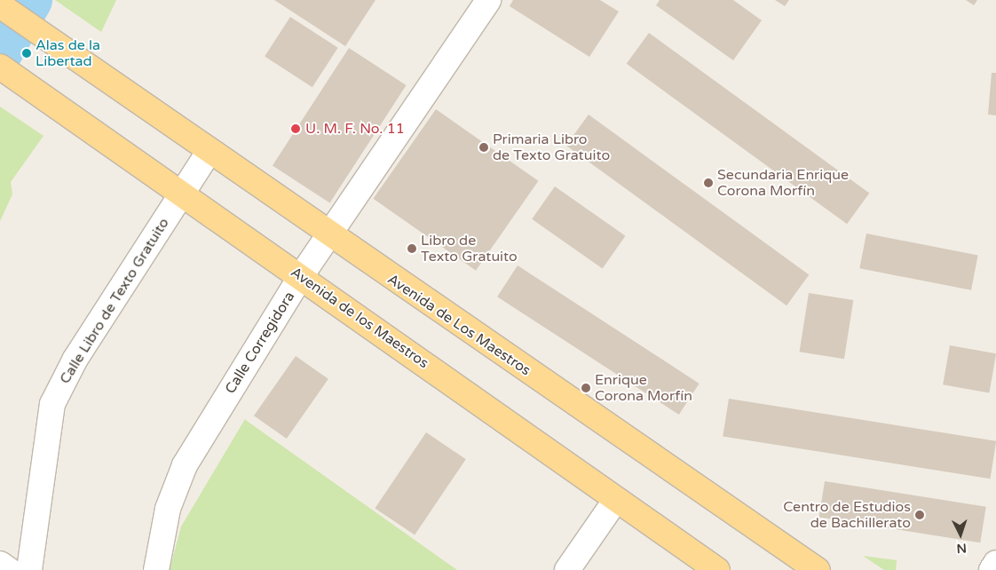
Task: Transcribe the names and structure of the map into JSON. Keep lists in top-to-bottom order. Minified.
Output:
{"streets":{"main road":["Avenida de los Maestros","Avenida de Los Maestros"],"street":["Calle Libro de Texto Gratuito","Calle Corregidora"]},"crossings":[["Calle Libro de Texto Gratuito","Avenida de los Maestros"],["Calle Libro de Texto Gratuito","Avenida de Los Maestros"],["Avenida de los Maestros","Calle Corregidora"],["Avenida de Los Maestros","Calle Corregidora"]],"places":["Alas de la Libertad","U. M. F. No. 11","Primaria Libro de Texto Gratuito","Secundaria Enrique Corona Morfín","Libro de Texto Gratuito","Enrique Corona Morfín","Centro de Estudios de Bachillerato"],"north":"bottom"}
